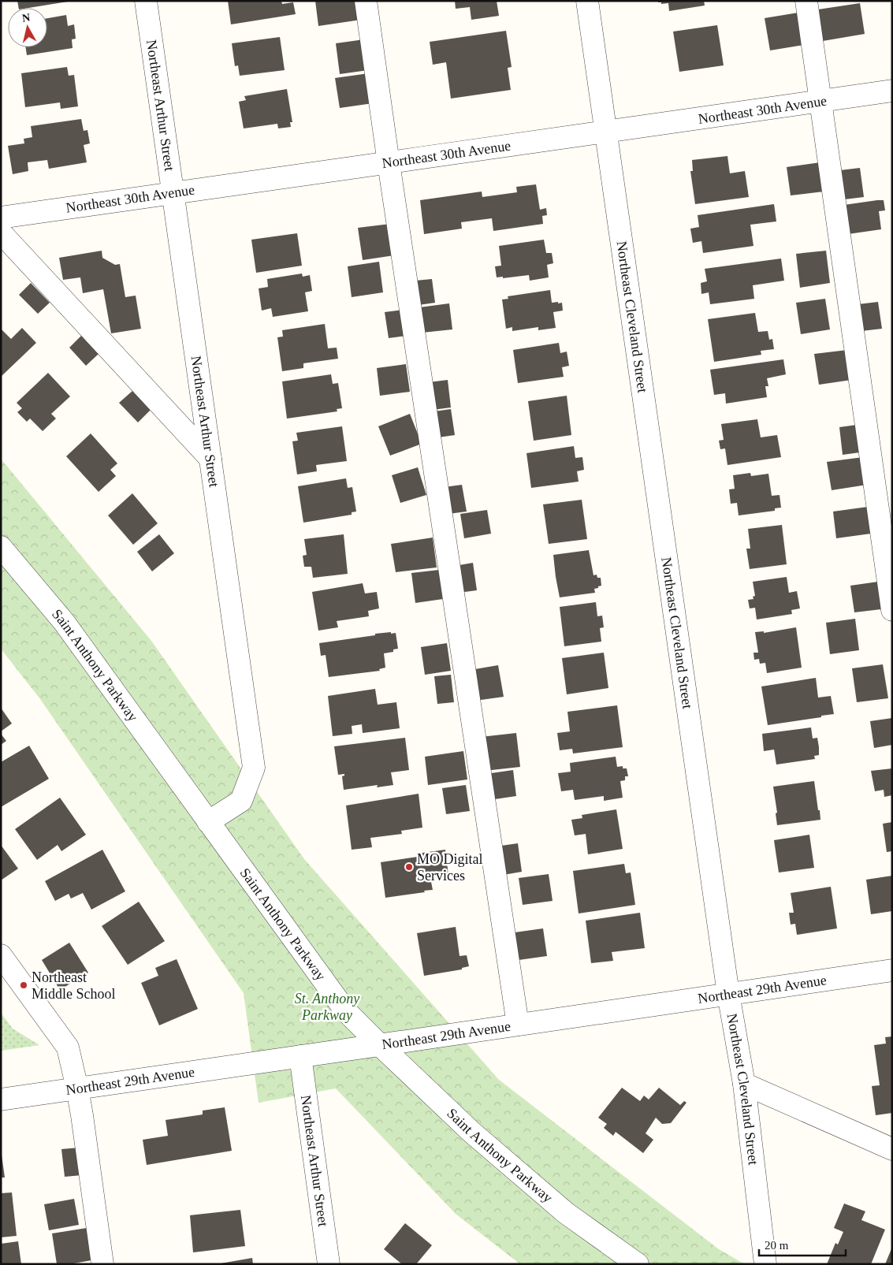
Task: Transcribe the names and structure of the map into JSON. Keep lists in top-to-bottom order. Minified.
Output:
{"streets":{"street":["Northeast Arthur Street","Northeast 30th Avenue","Northeast Cleveland Street","Saint Anthony Parkway","Northeast 29th Avenue"]},"crossings":[["Northeast Arthur Street","Northeast 30th Avenue"],["Northeast Arthur Street","Saint Anthony Parkway"],["Northeast Arthur Street","Northeast 29th Avenue"],["Northeast 30th Avenue","Northeast Cleveland Street"],["Northeast Cleveland Street","Northeast 29th Avenue"],["Saint Anthony Parkway","Northeast 29th Avenue"]],"parks":["St. Anthony Parkway"],"places":["MO Digital Services","Northeast Middle School"],"scale_bar":"20 m","north":"top"}
